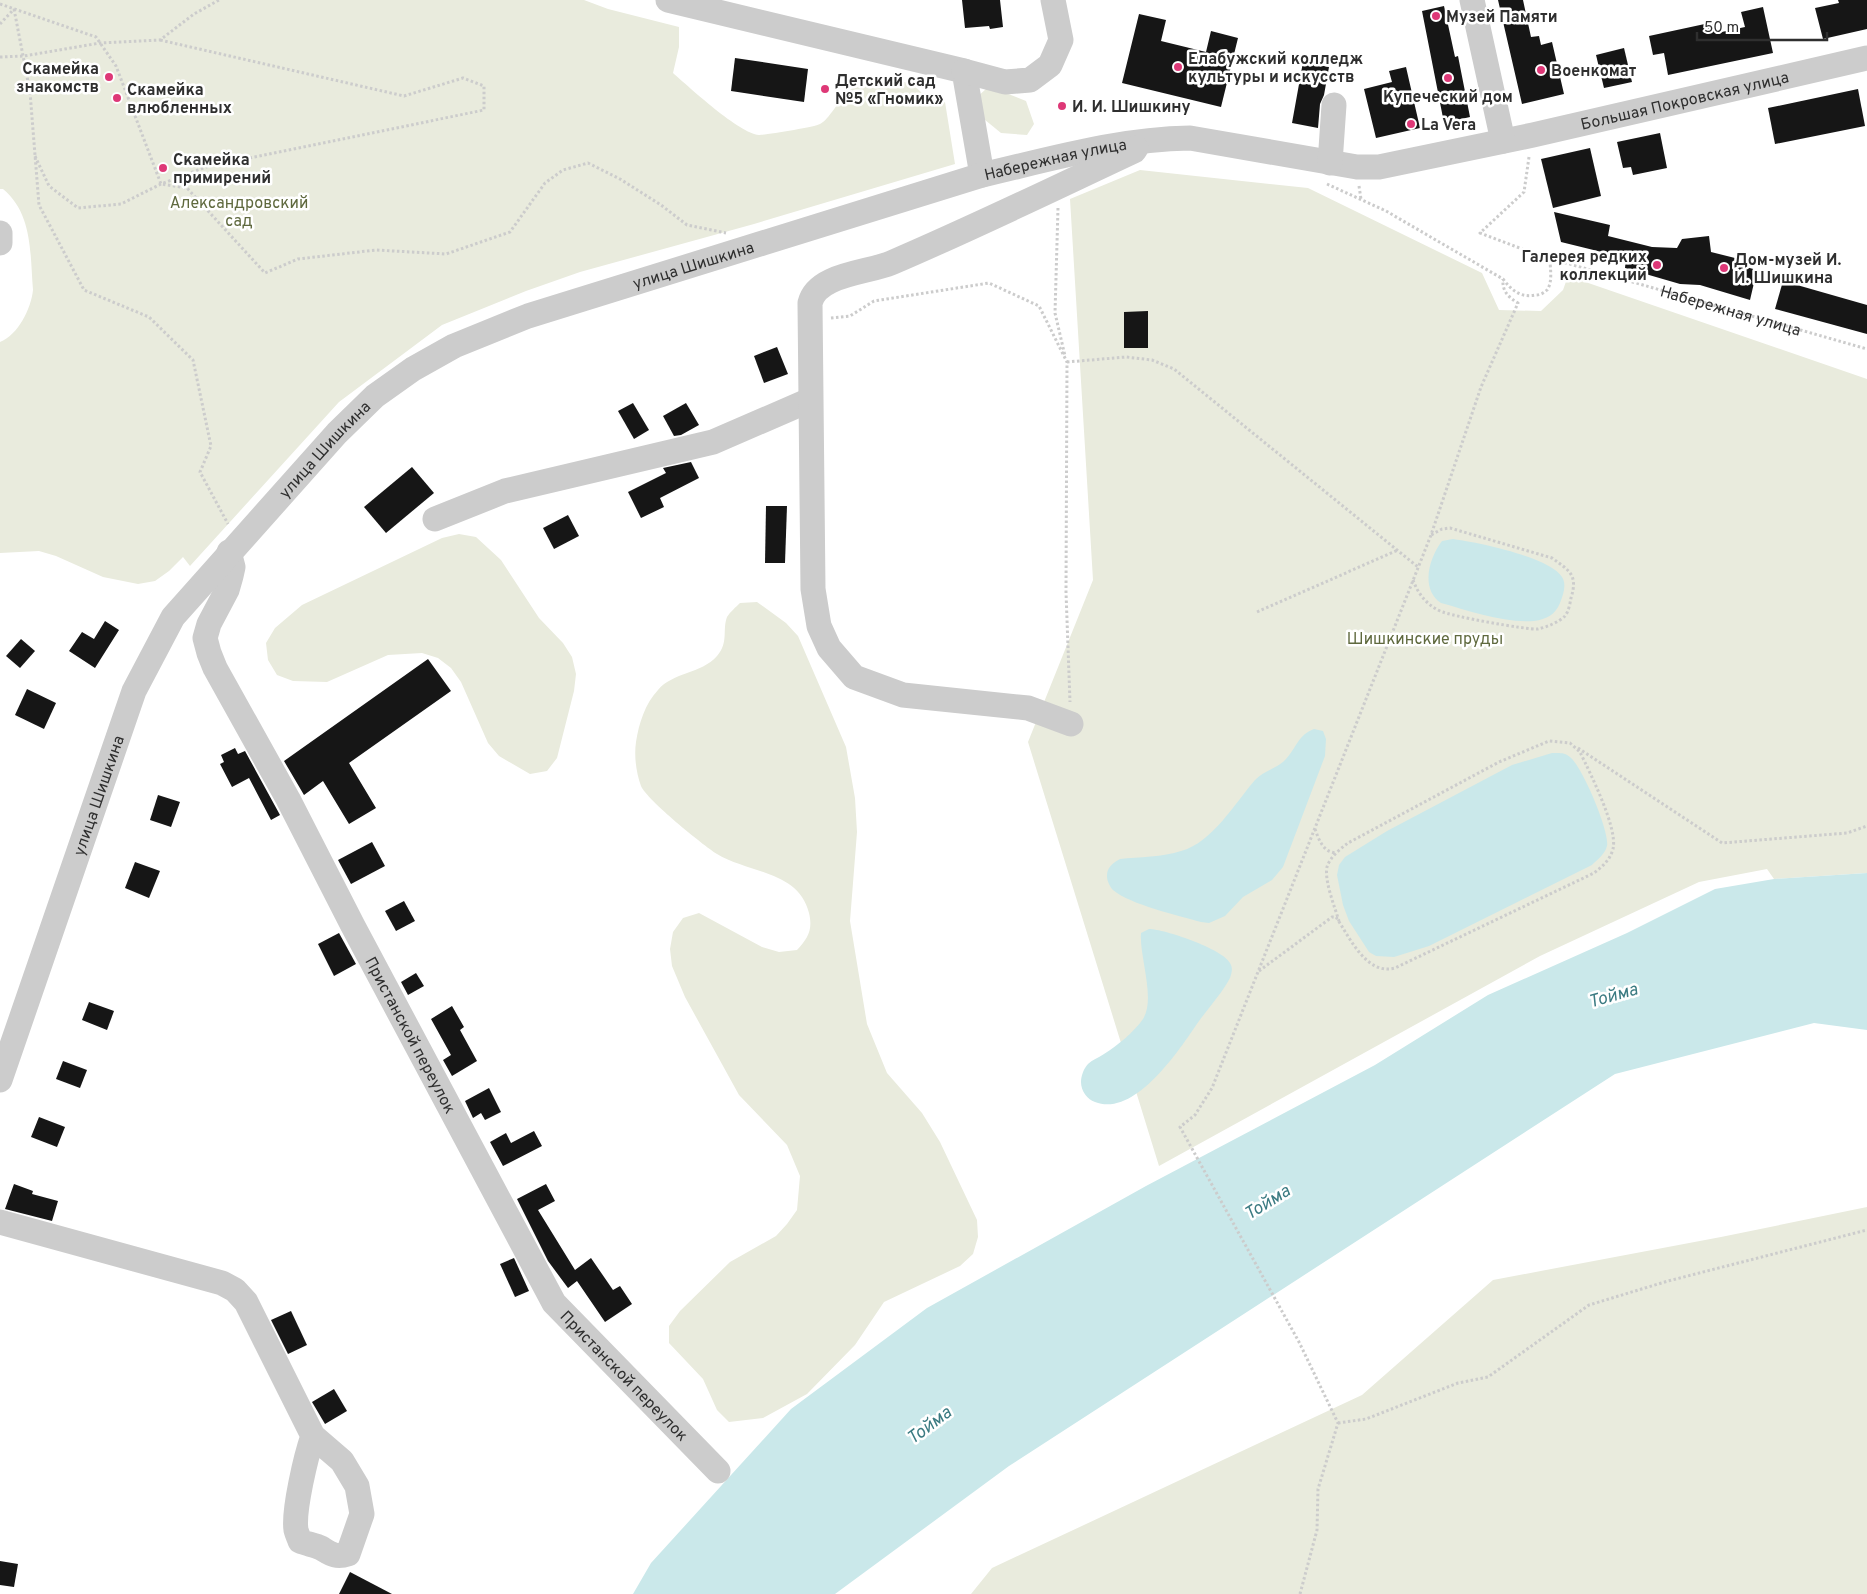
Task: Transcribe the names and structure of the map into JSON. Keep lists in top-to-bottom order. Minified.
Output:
{"streets":{"street":["Большая Покровская улица","Набережная улица","улица Шишкина","Пристанской переулок"]},"crossings":[["Большая Покровская улица","Набережная улица"],["Набережная улица","улица Шишкина"],["улица Шишкина","Пристанской переулок"]],"water":["Тойма"],"parks":["Александровский сад","Шишкинские пруды"],"places":["Музей Памяти","Елабужский колледж культуры и искусств","Военкомат","Скамейка знакомств","Купеческий дом","Детский сад №5 «Гномик»","Скамейка влюбленных","И. И. Шишкину","La Vera","Скамейка примирений","Галерея редких коллекций","Дом-музей И. И. Шишкина"],"scale_bar":"50 m"}
